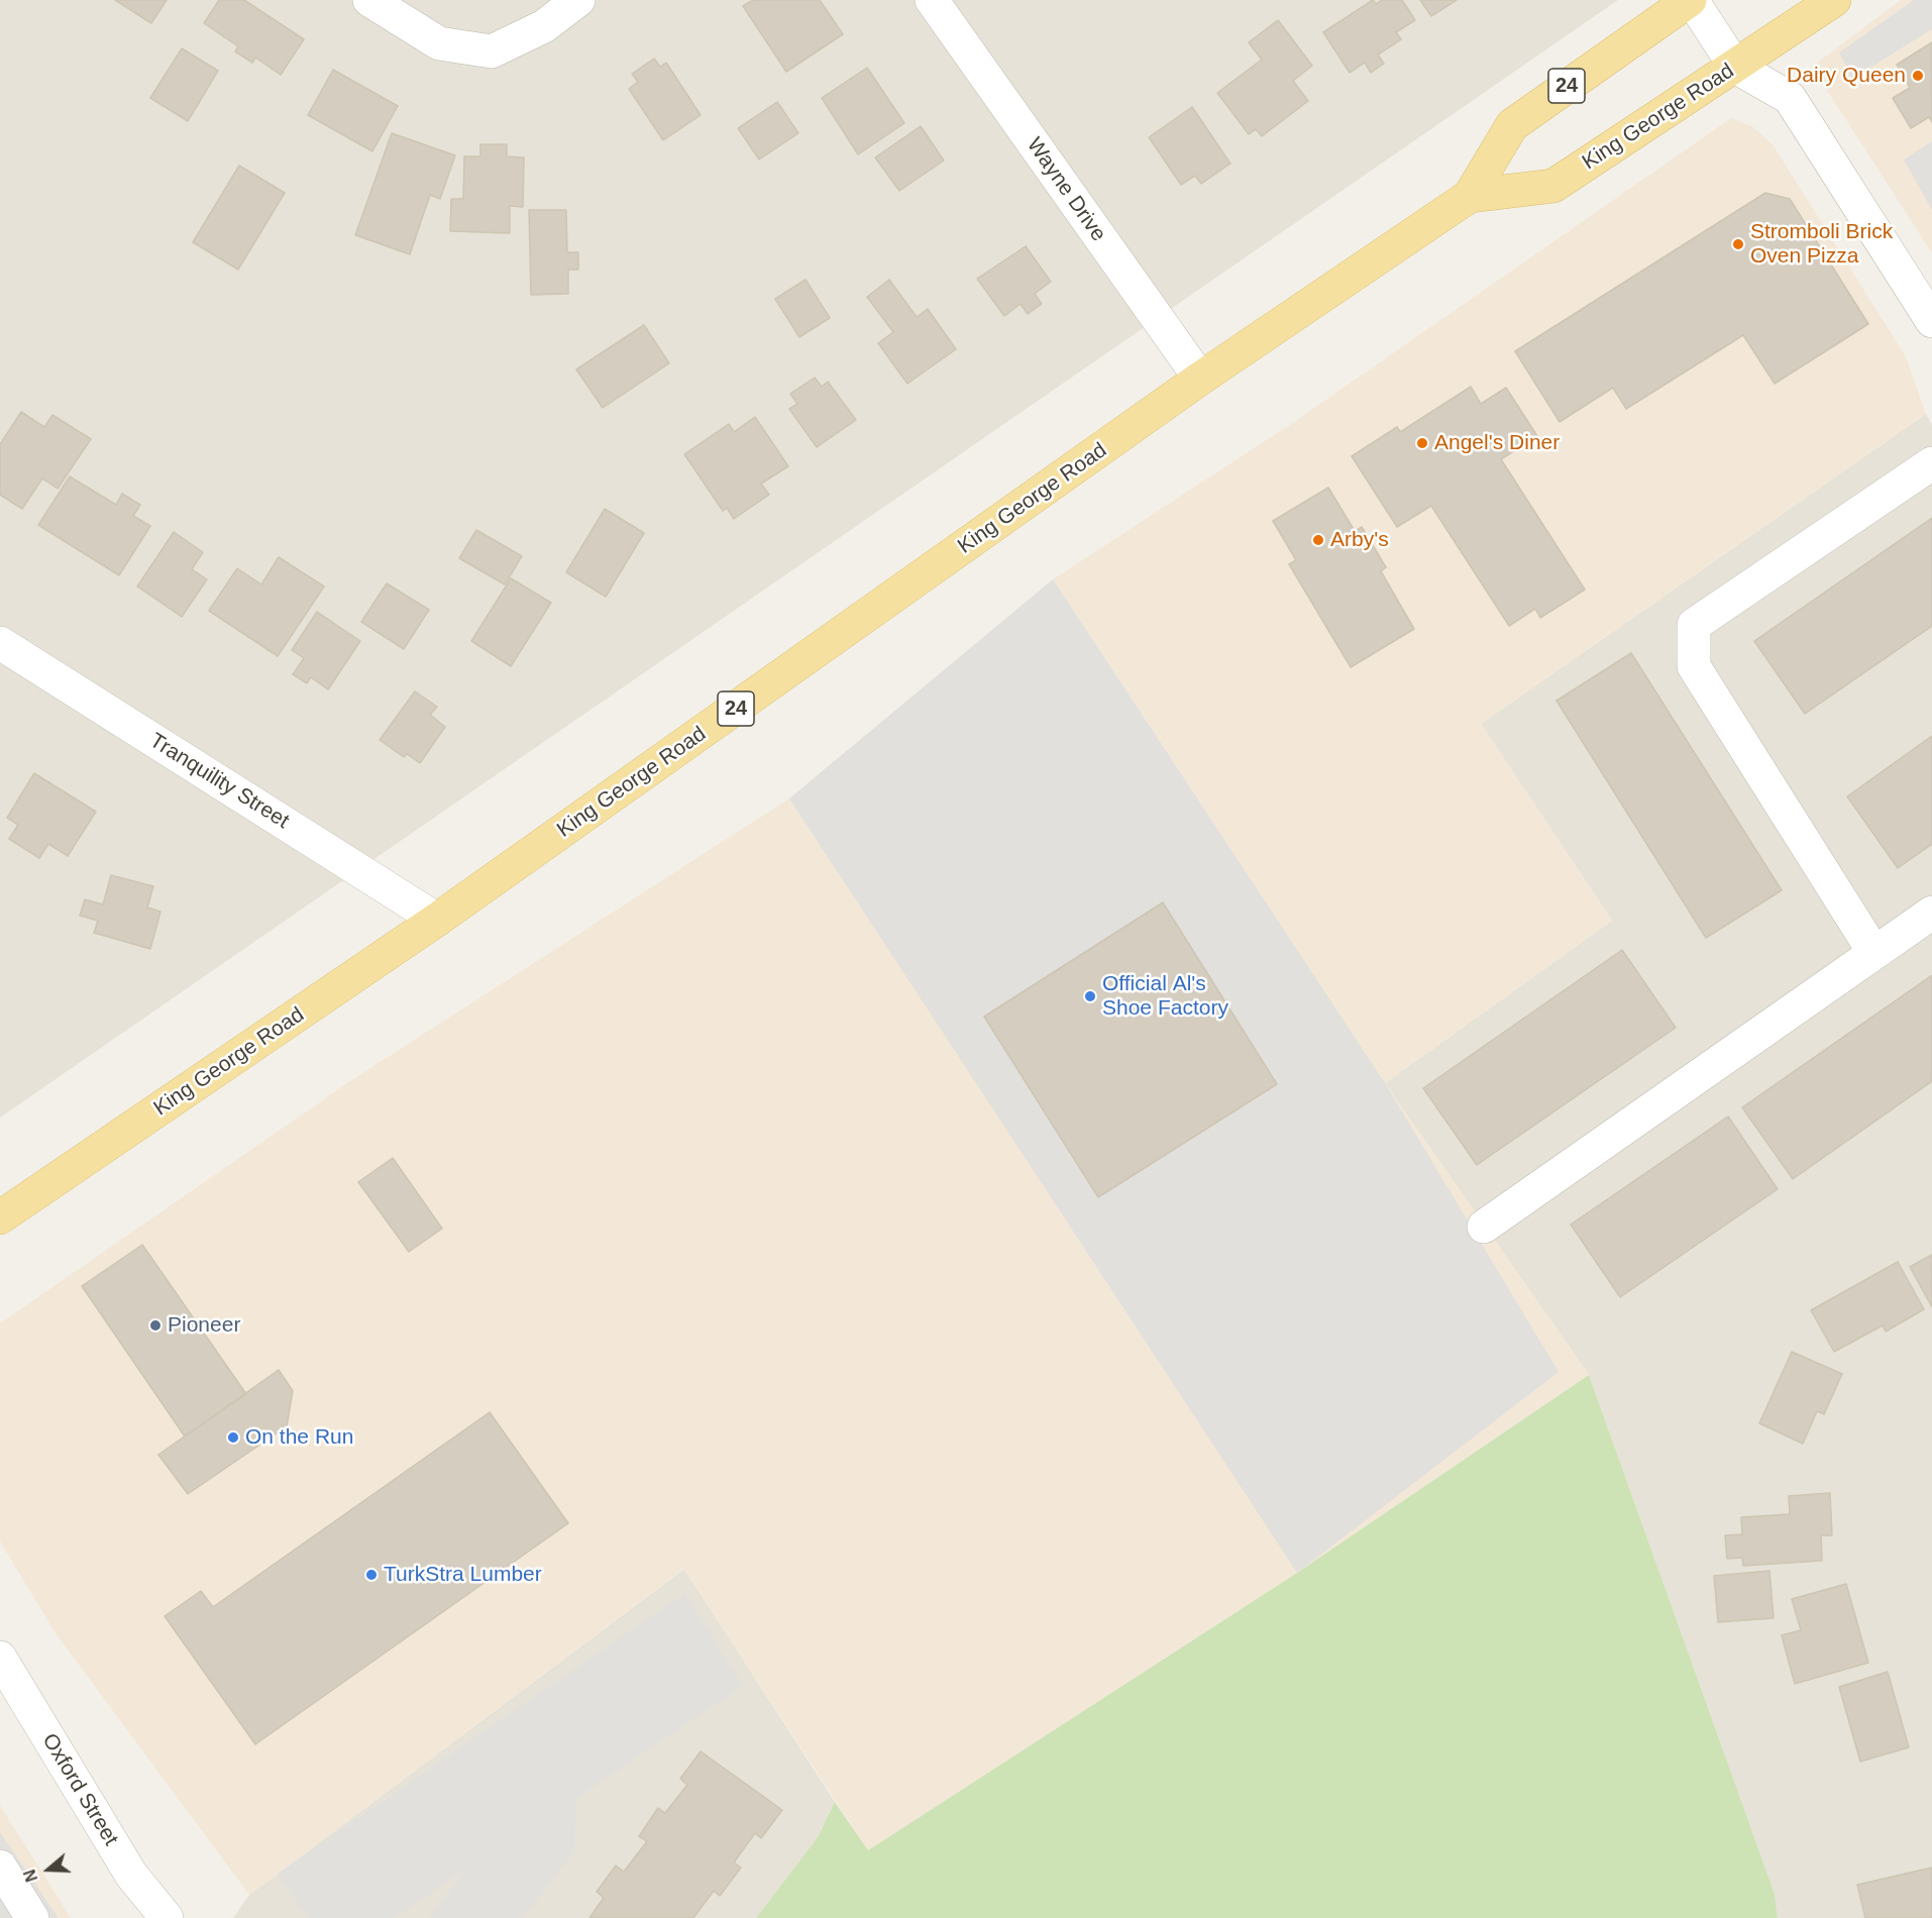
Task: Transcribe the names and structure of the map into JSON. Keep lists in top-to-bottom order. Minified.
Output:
{"streets":{"main road":["24","King George Road"],"street":["Wayne Drive","Tranquility Street","Oxford Street"]},"crossings":[["King George Road","Wayne Drive"],["King George Road","Tranquility Street"]],"places":["Dairy Queen","Stromboli Brick Oven Pizza","Angel's Diner","Arby's","Official Al's Shoe Factory","Pioneer","On the Run","TurkStra Lumber"],"north":"left"}
